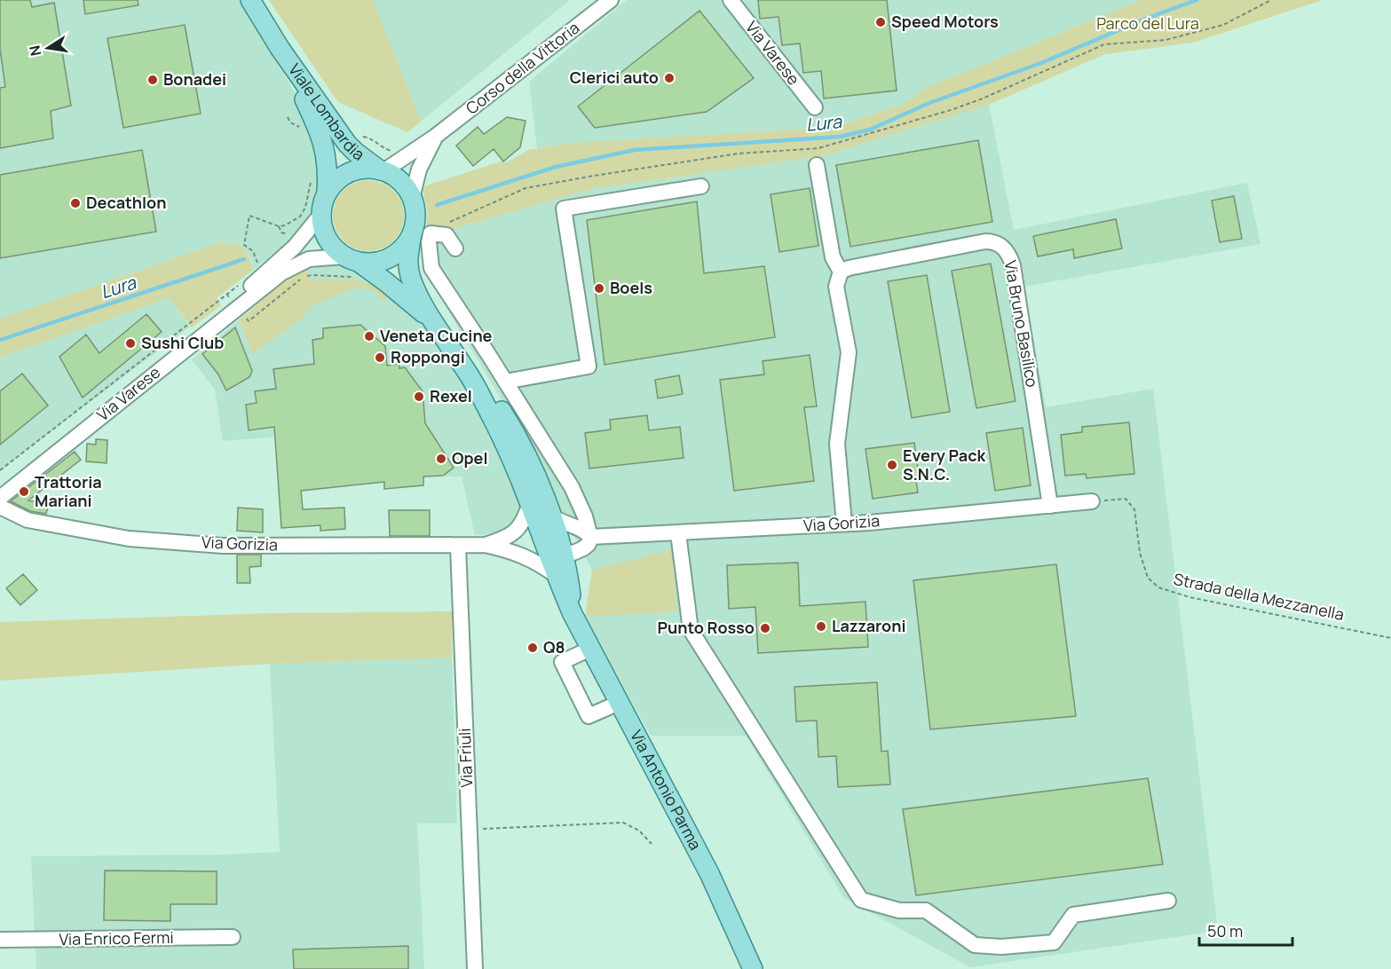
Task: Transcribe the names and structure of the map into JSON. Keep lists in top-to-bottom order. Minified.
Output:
{"streets":{"main road":["Viale Lombardia","Via Antonio Parma"],"street":["Via Varese","Corso della Vittoria","Via Bruno Basilico","Via Gorizia","Via Friuli","Via Enrico Fermi"],"path":["Strada della Mezzanella"]},"crossings":[["Via Varese","Corso della Vittoria"],["Via Varese","Viale Lombardia"],["Via Varese","Via Antonio Parma"],["Corso della Vittoria","Viale Lombardia"],["Corso della Vittoria","Via Antonio Parma"],["Viale Lombardia","Via Antonio Parma"],["Via Bruno Basilico","Via Gorizia"],["Via Gorizia","Strada della Mezzanella"],["Via Gorizia","Via Friuli"],["Via Gorizia","Via Antonio Parma"]],"water":["Lura"],"parks":["Parco del Lura"],"places":["Speed Motors","Clerici auto","Bonadei","Decathlon","Boels","Veneta Cucine","Sushi Club","Roppongi","Rexel","Opel","Every Pack S.N.C.","Trattoria Mariani","Lazzaroni","Punto Rosso","Q8"],"scale_bar":"50 m","north":"left"}
